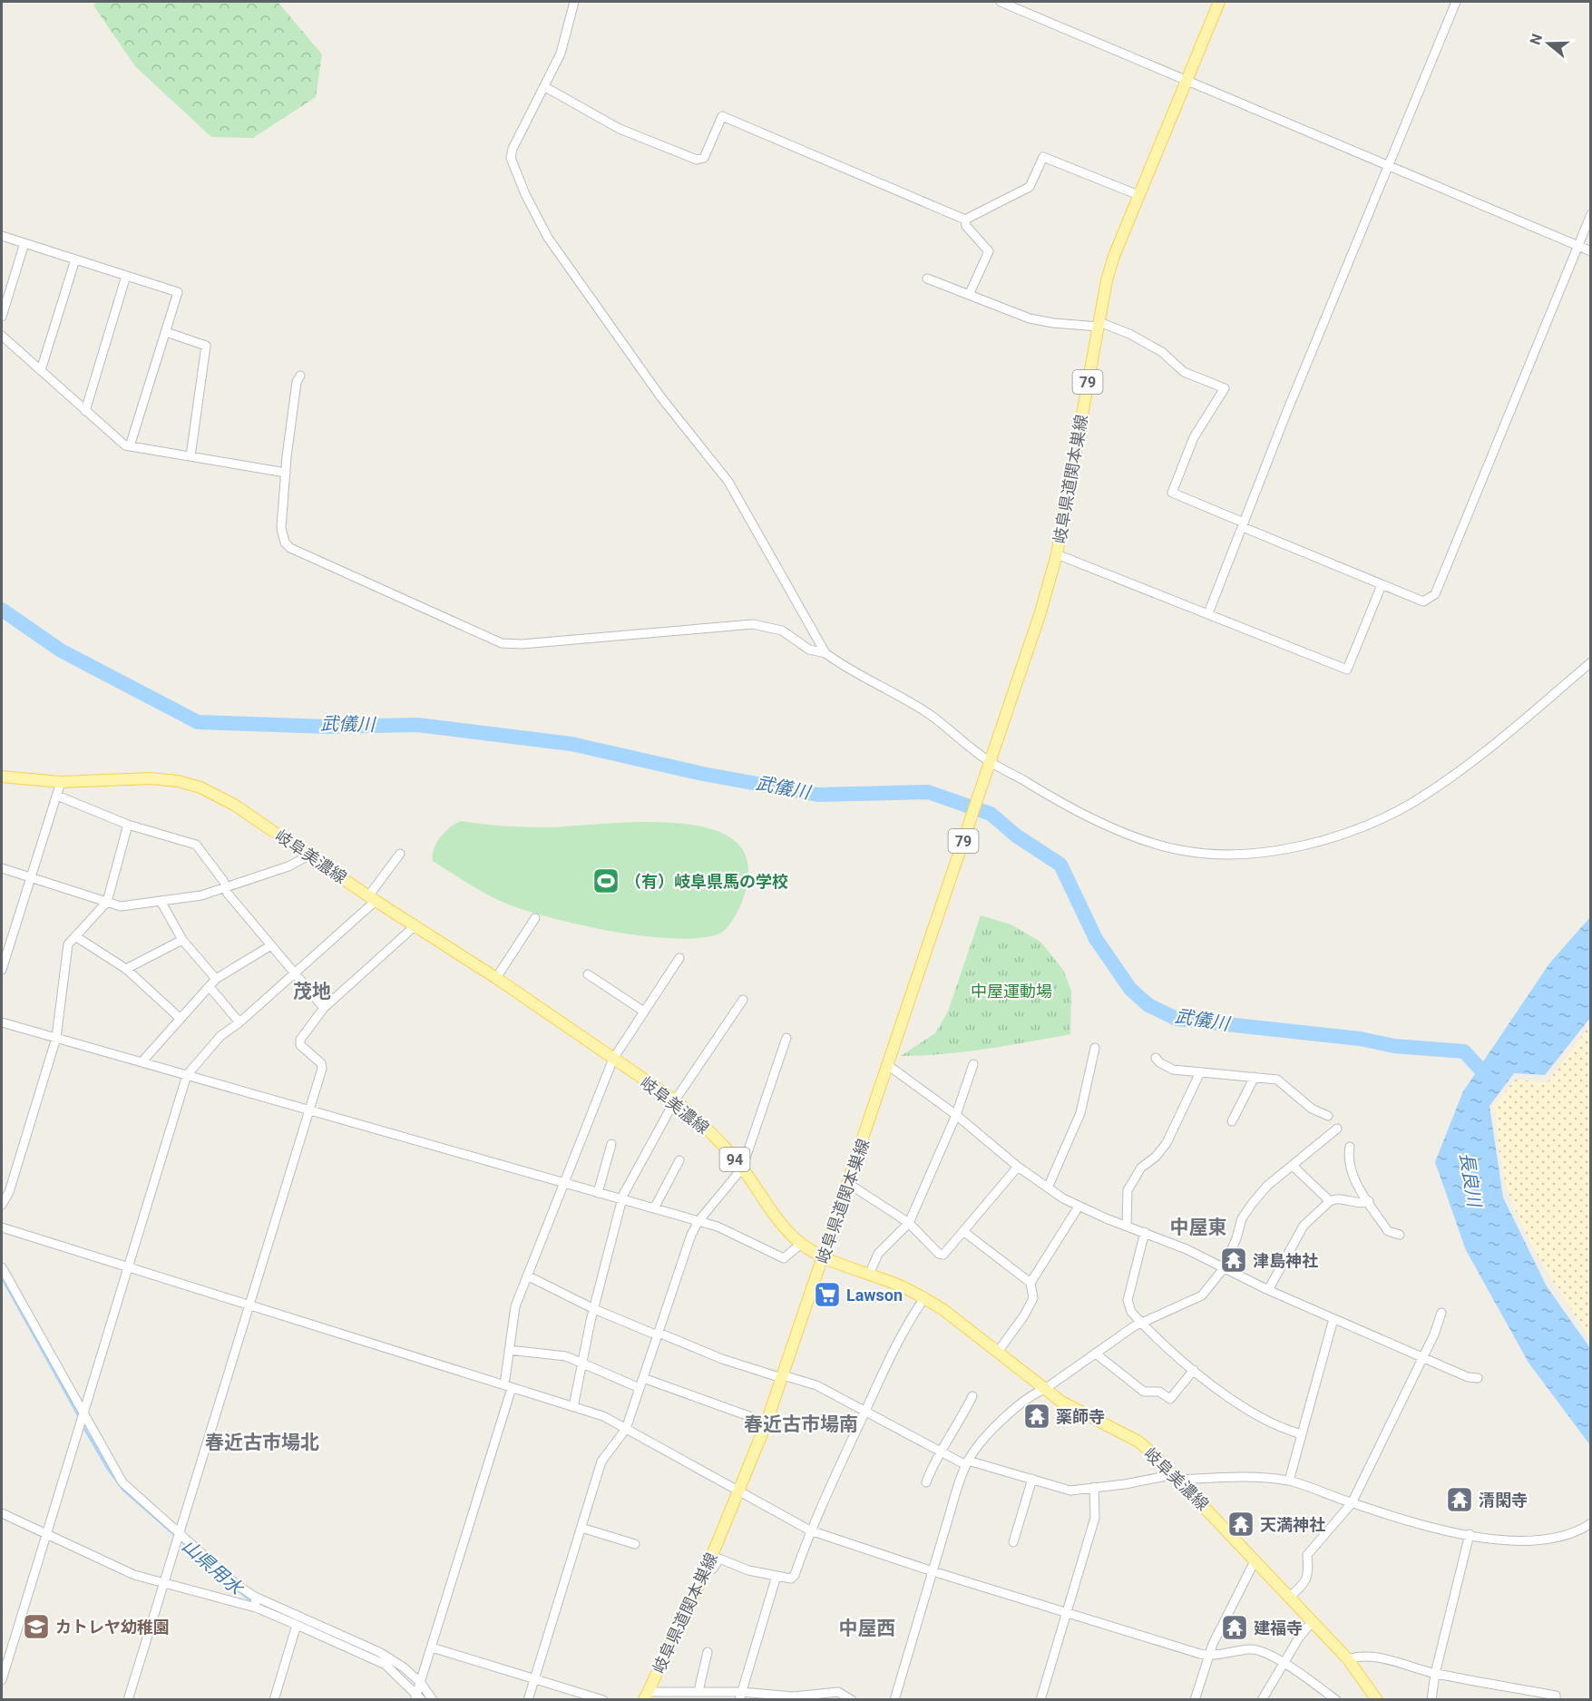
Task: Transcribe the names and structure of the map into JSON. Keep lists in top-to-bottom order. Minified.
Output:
{"streets":{"main road":["79","岐阜県道関本巣線","岐阜美濃線","94"]},"crossings":[["岐阜県道関本巣線","岐阜美濃線"]],"districts":["茂地","中屋東","春近古市場南","春近古市場北","中屋西"],"water":["武儀川","長良川","山県用水"],"parks":["中屋運動場"],"places":{"sports":["（有）岐阜県馬の学校"],"temple":["津島神社","薬師寺","清閑寺","天満神社","建福寺"],"supermarket":["Lawson"],"school or university":["カトレヤ幼稚園"]},"north":"left"}
